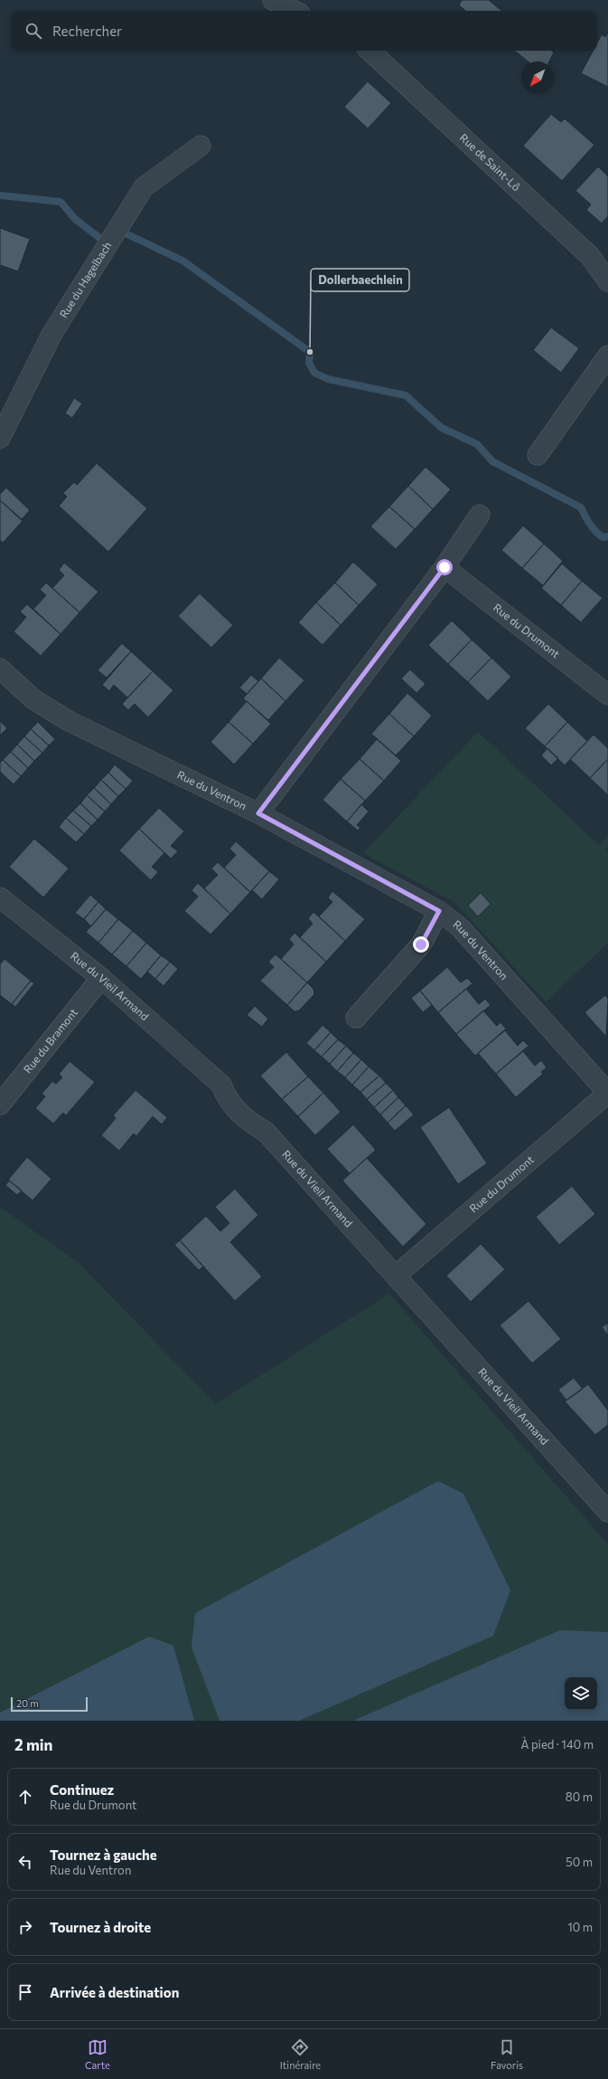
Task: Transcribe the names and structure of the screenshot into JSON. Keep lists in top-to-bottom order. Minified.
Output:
{"streets":{"street":["Rue de Saint-Lô","Rue du Hagelbach","Rue du Drumont","Rue du Ventron","Rue du Vieil Armand","Rue du Bramont"]},"crossings":[["Rue du Drumont","Rue du Ventron"],["Rue du Drumont","Rue du Vieil Armand"],["Rue du Vieil Armand","Rue du Bramont"]],"places":["Dollerbaechlein"],"scale_bar":"20 m","north":"bottom left","page":{"search":"Rechercher","scale":"20 m","heading":["2 min","À pied · 140 m"],"list":[["Continuez","Rue du Drumont","80 m"],["Tournez à gauche","Rue du Ventron","50 m"],["Tournez à droite","10 m"],"Arrivée à destination"],"nav":["Carte","Itinéraire","Favoris"]}}
